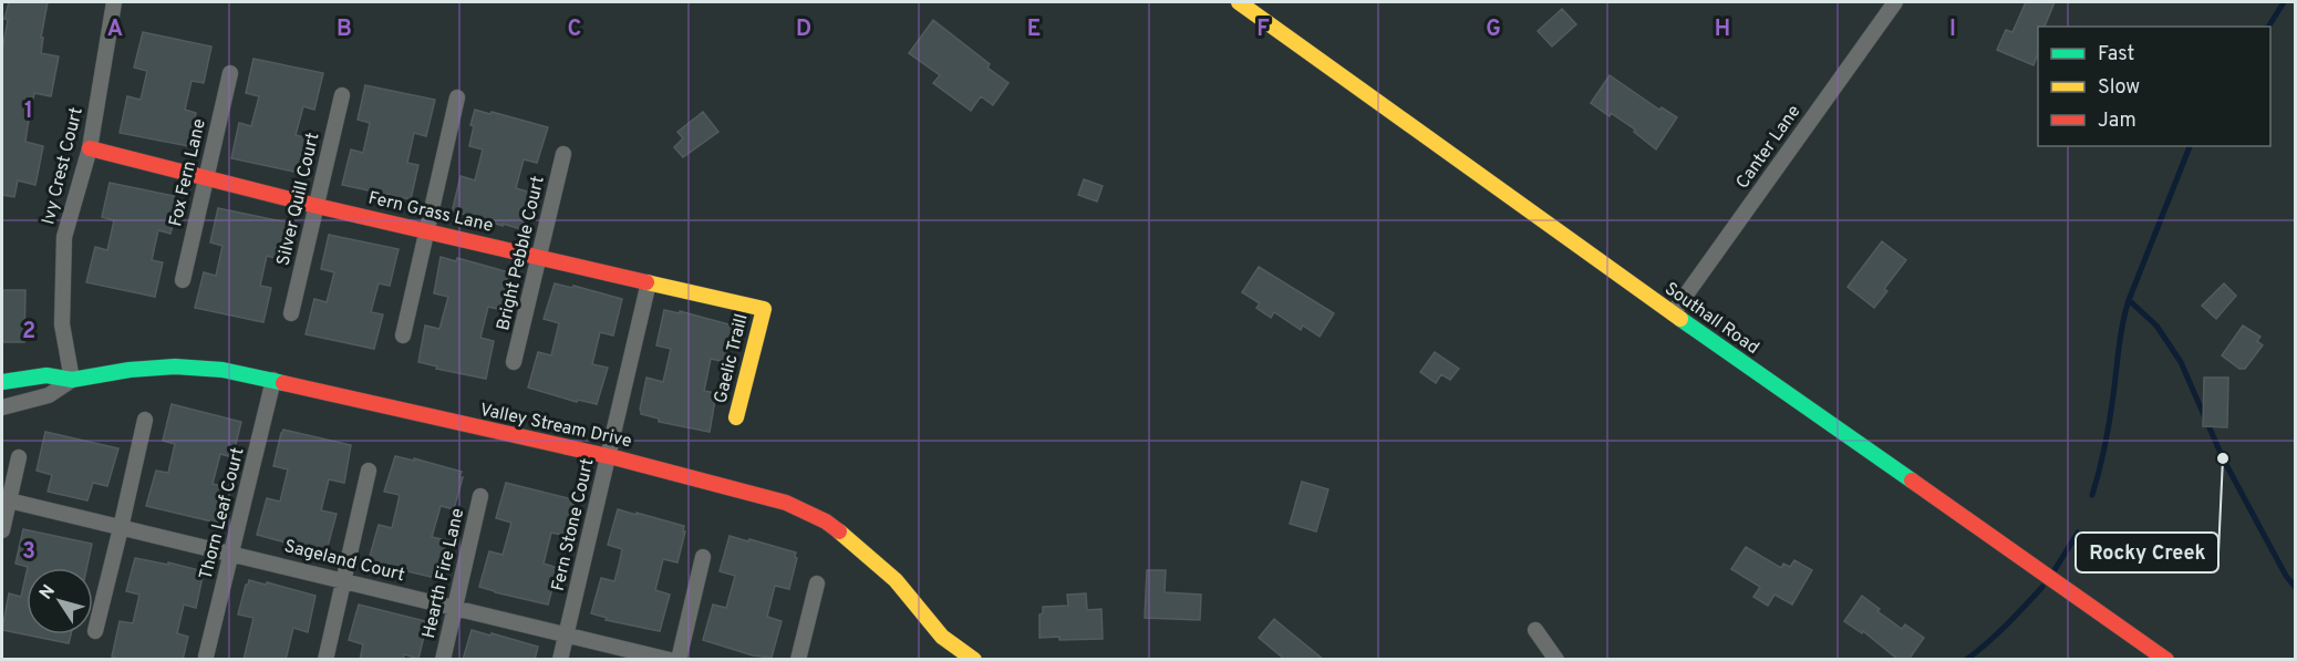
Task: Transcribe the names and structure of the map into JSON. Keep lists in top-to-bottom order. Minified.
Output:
{"streets":{"street":["Canter Lane","Ivy Crest Court","Fox Fern Lane","Silver Quill Court","Fern Grass Lane","Bright Pebble Court","Southall Road","Gaelic Traill","Valley Stream Drive","Thorn Leaf Court","Fern Stone Court","Sageland Court","Hearth Fire Lane"]},"crossings":[["Canter Lane","Southall Road"],["Ivy Crest Court","Fern Grass Lane"],["Ivy Crest Court","Valley Stream Drive"],["Fox Fern Lane","Fern Grass Lane"],["Silver Quill Court","Fern Grass Lane"],["Fern Grass Lane","Bright Pebble Court"],["Fern Grass Lane","Gaelic Traill"],["Fern Grass Lane","Fern Stone Court"],["Valley Stream Drive","Thorn Leaf Court"],["Valley Stream Drive","Fern Stone Court"],["Thorn Leaf Court","Sageland Court"],["Fern Stone Court","Sageland Court"],["Sageland Court","Hearth Fire Lane"]],"places":["Rocky Creek"],"legend":["Fast","Slow","Jam"],"north":"top left","grid":{"columns":["A","B","C","D","E","F","G","H","I"],"rows":["1","2","3"]}}
